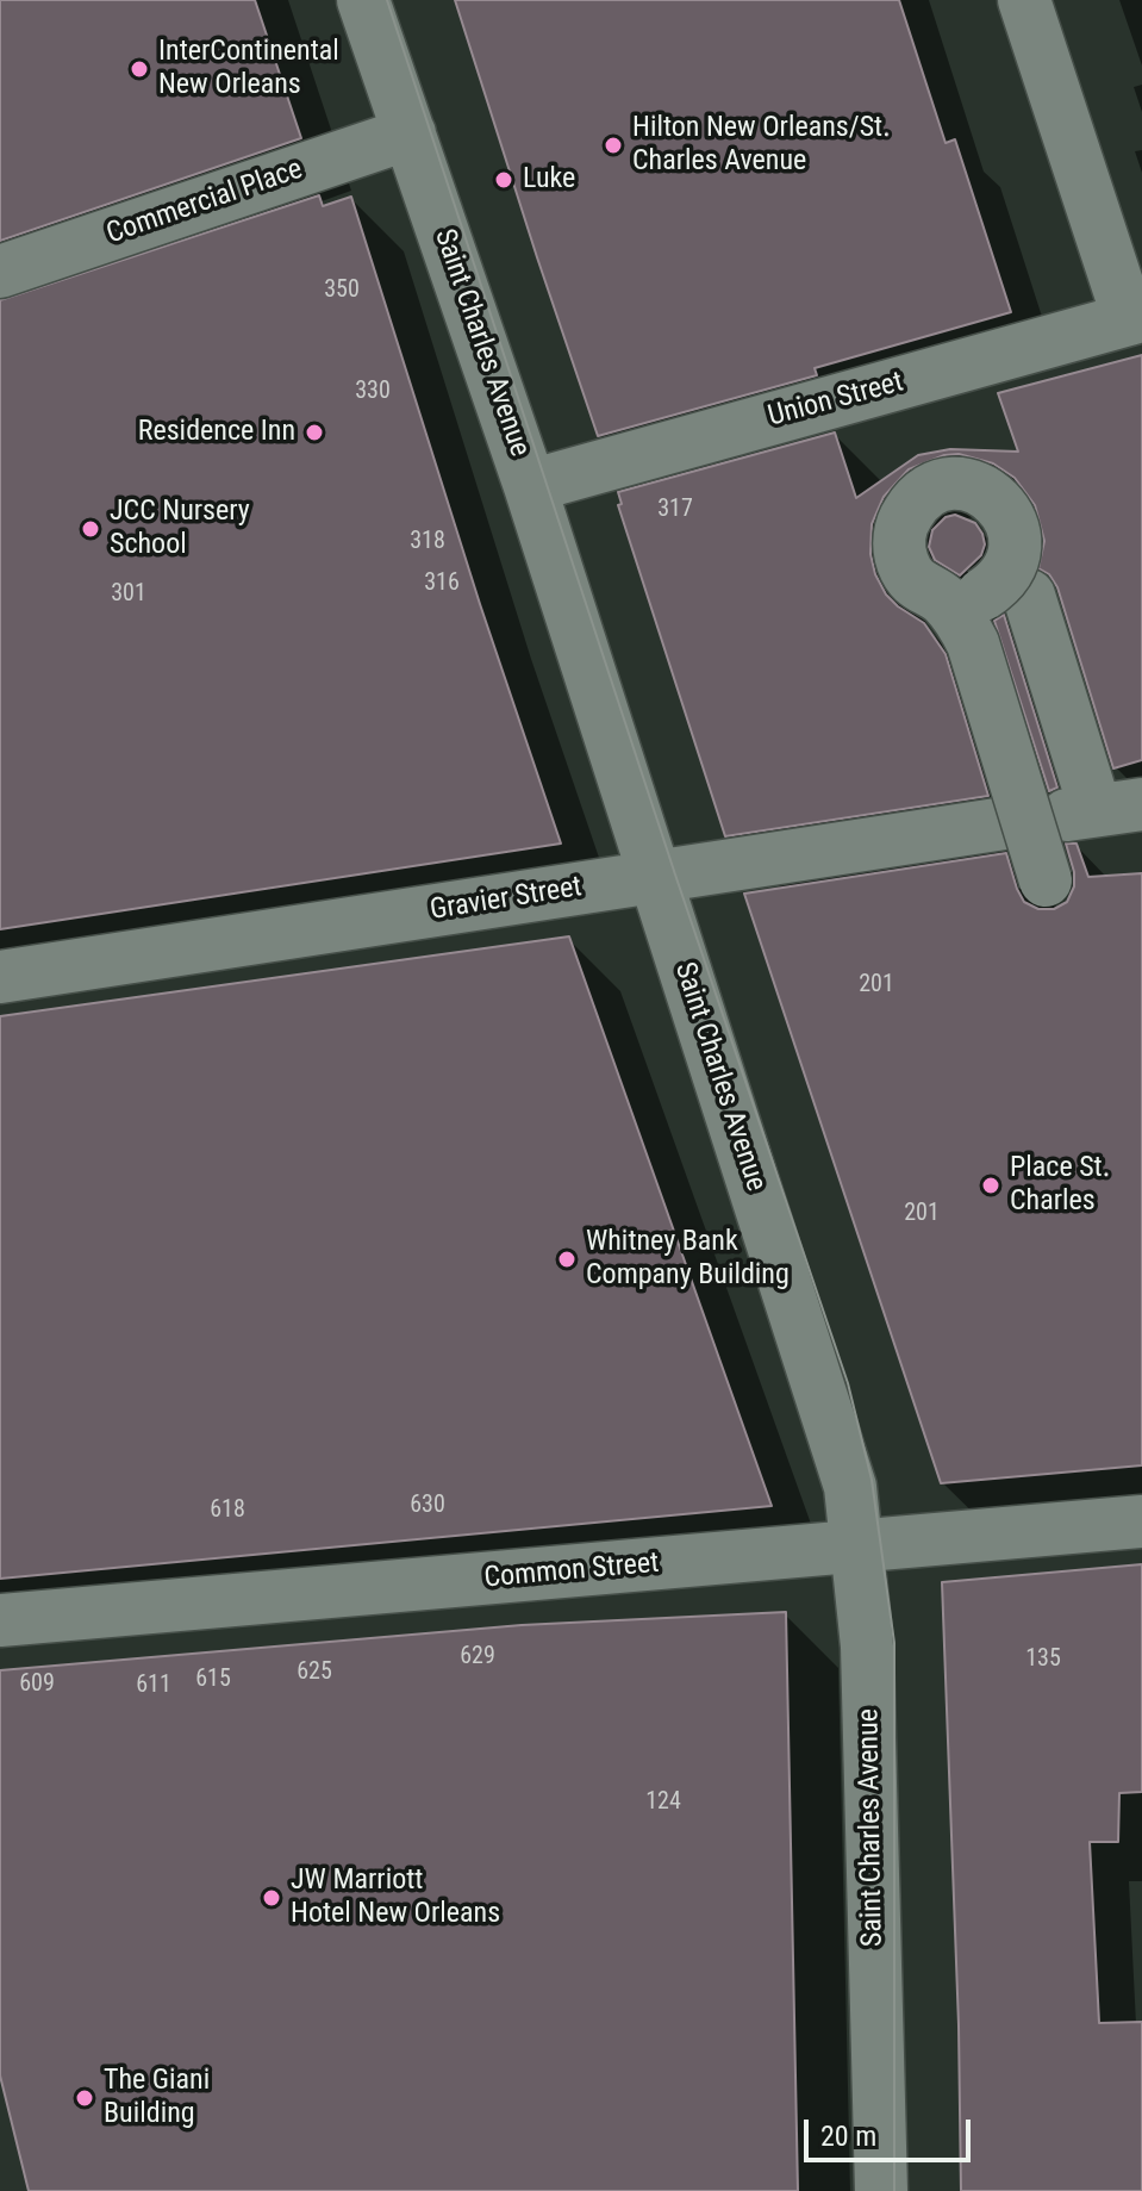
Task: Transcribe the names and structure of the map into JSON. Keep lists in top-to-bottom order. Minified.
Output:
{"streets":{"street":["Commercial Place","Saint Charles Avenue","Union Street","Gravier Street","Common Street"]},"crossings":[["Commercial Place","Saint Charles Avenue"],["Saint Charles Avenue","Union Street"],["Saint Charles Avenue","Gravier Street"],["Saint Charles Avenue","Common Street"]],"places":["InterContinental New Orleans","Hilton New Orleans/St. Charles Avenue","Luke","Residence Inn","JCC Nursery School","Place St. Charles","Whitney Bank Company Building","JW Marriott Hotel New Orleans","The Giani Building"],"house_numbers":["350","330","317","318","316","301","201","201","630","618","629","135","625","615","609","611","124"],"scale_bar":"20 m"}
